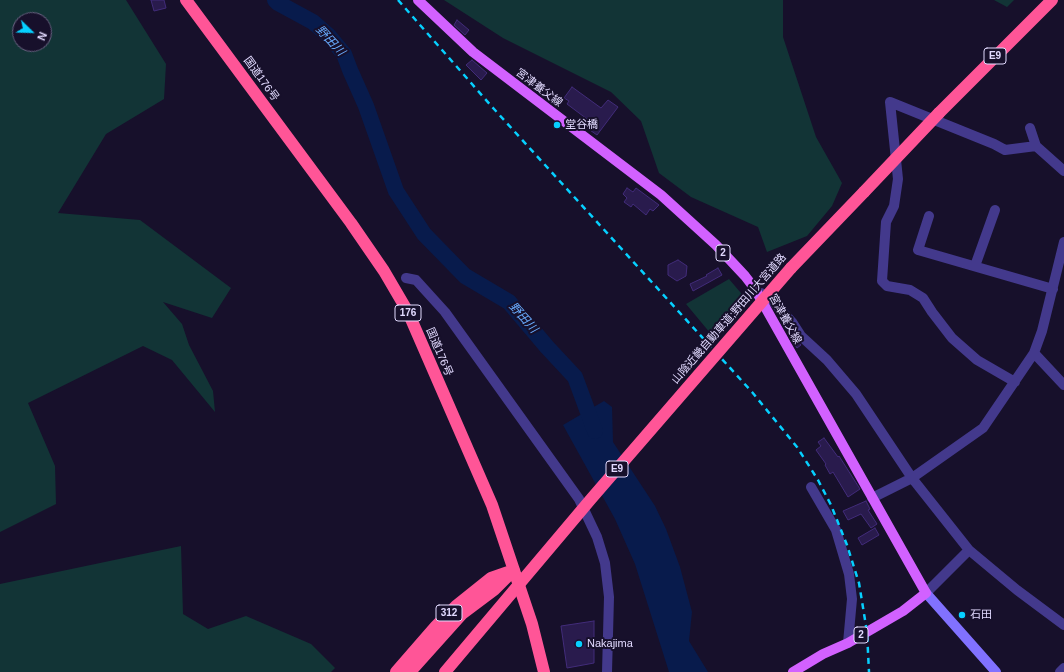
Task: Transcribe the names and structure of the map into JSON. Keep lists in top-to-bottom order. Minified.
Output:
{"streets":{"highway":["E9","国道176号","176","山陰近畿自動車道;野田川大宮道路","312"],"main road":["宮津養父線","2"]},"crossings":[["国道176号","312"],["宮津養父線","2"]],"water":["野田川"],"places":["堂谷橋","石田","Nakajima"],"north":"bottom right"}
